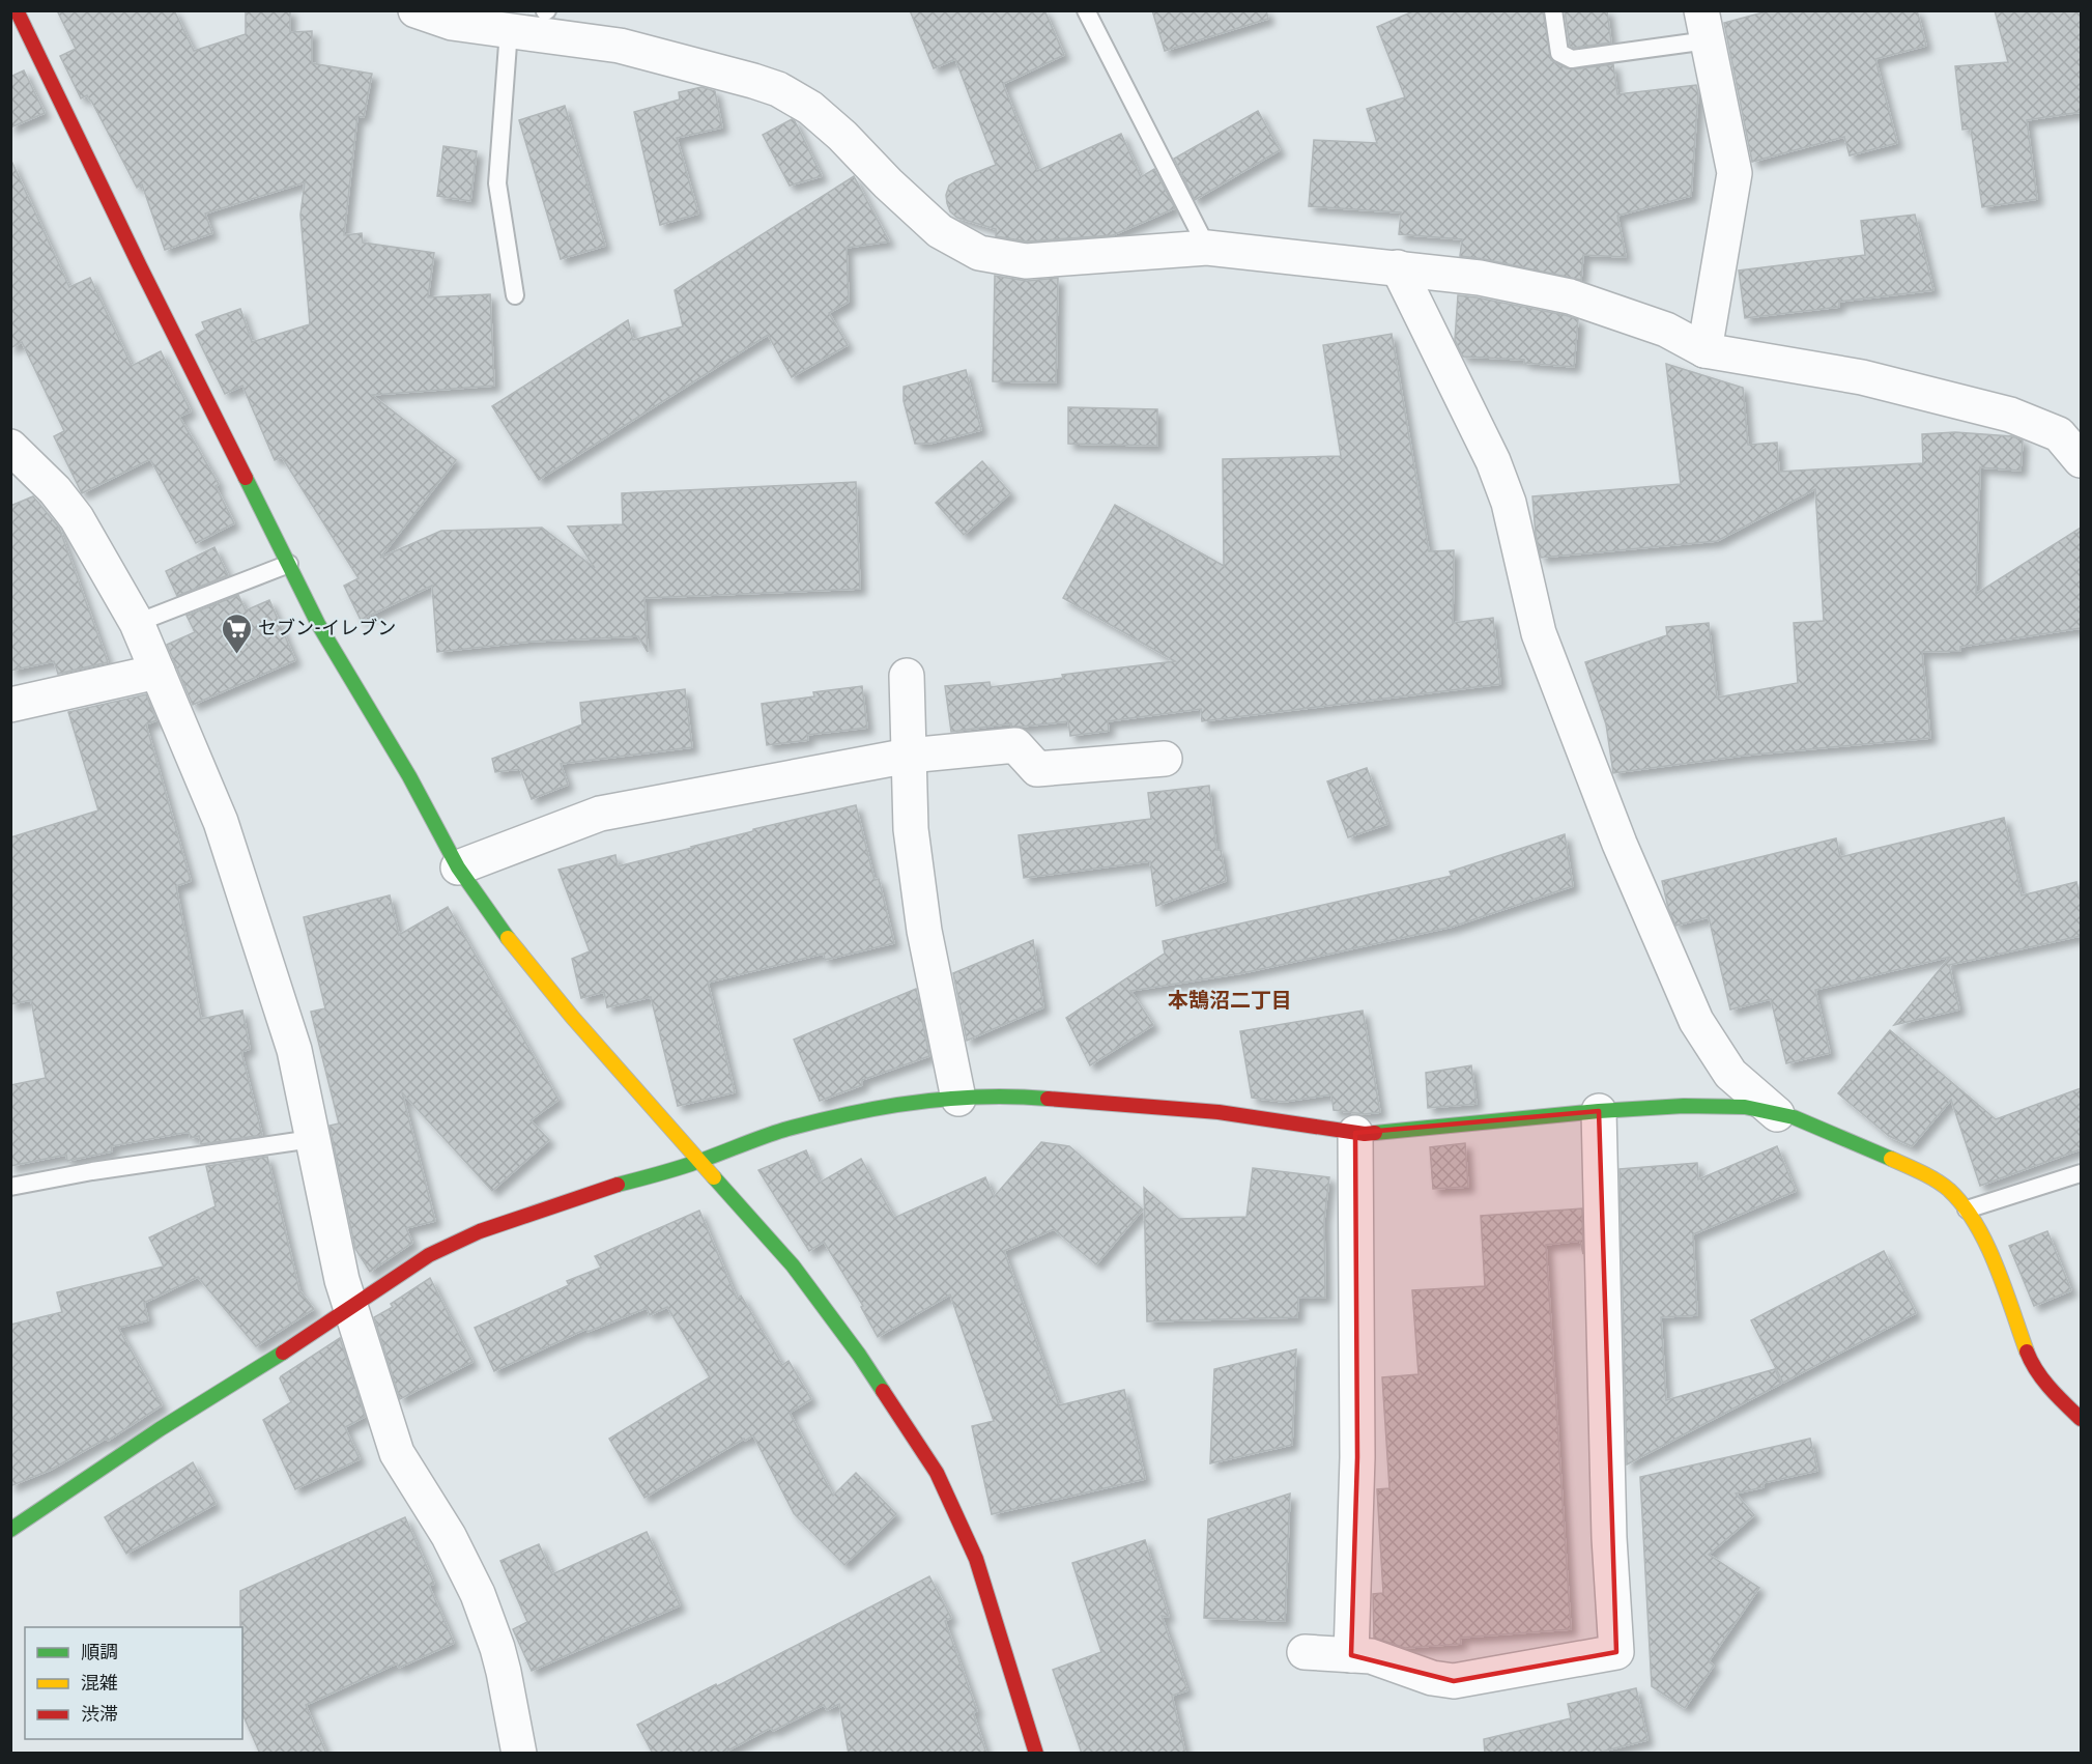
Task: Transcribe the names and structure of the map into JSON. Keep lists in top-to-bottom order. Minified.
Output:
{"districts":["本鵠沼二丁目"],"places":{"supermarket":["セブン-イレブン"]},"legend":["順調","混雑","渋滞"]}
